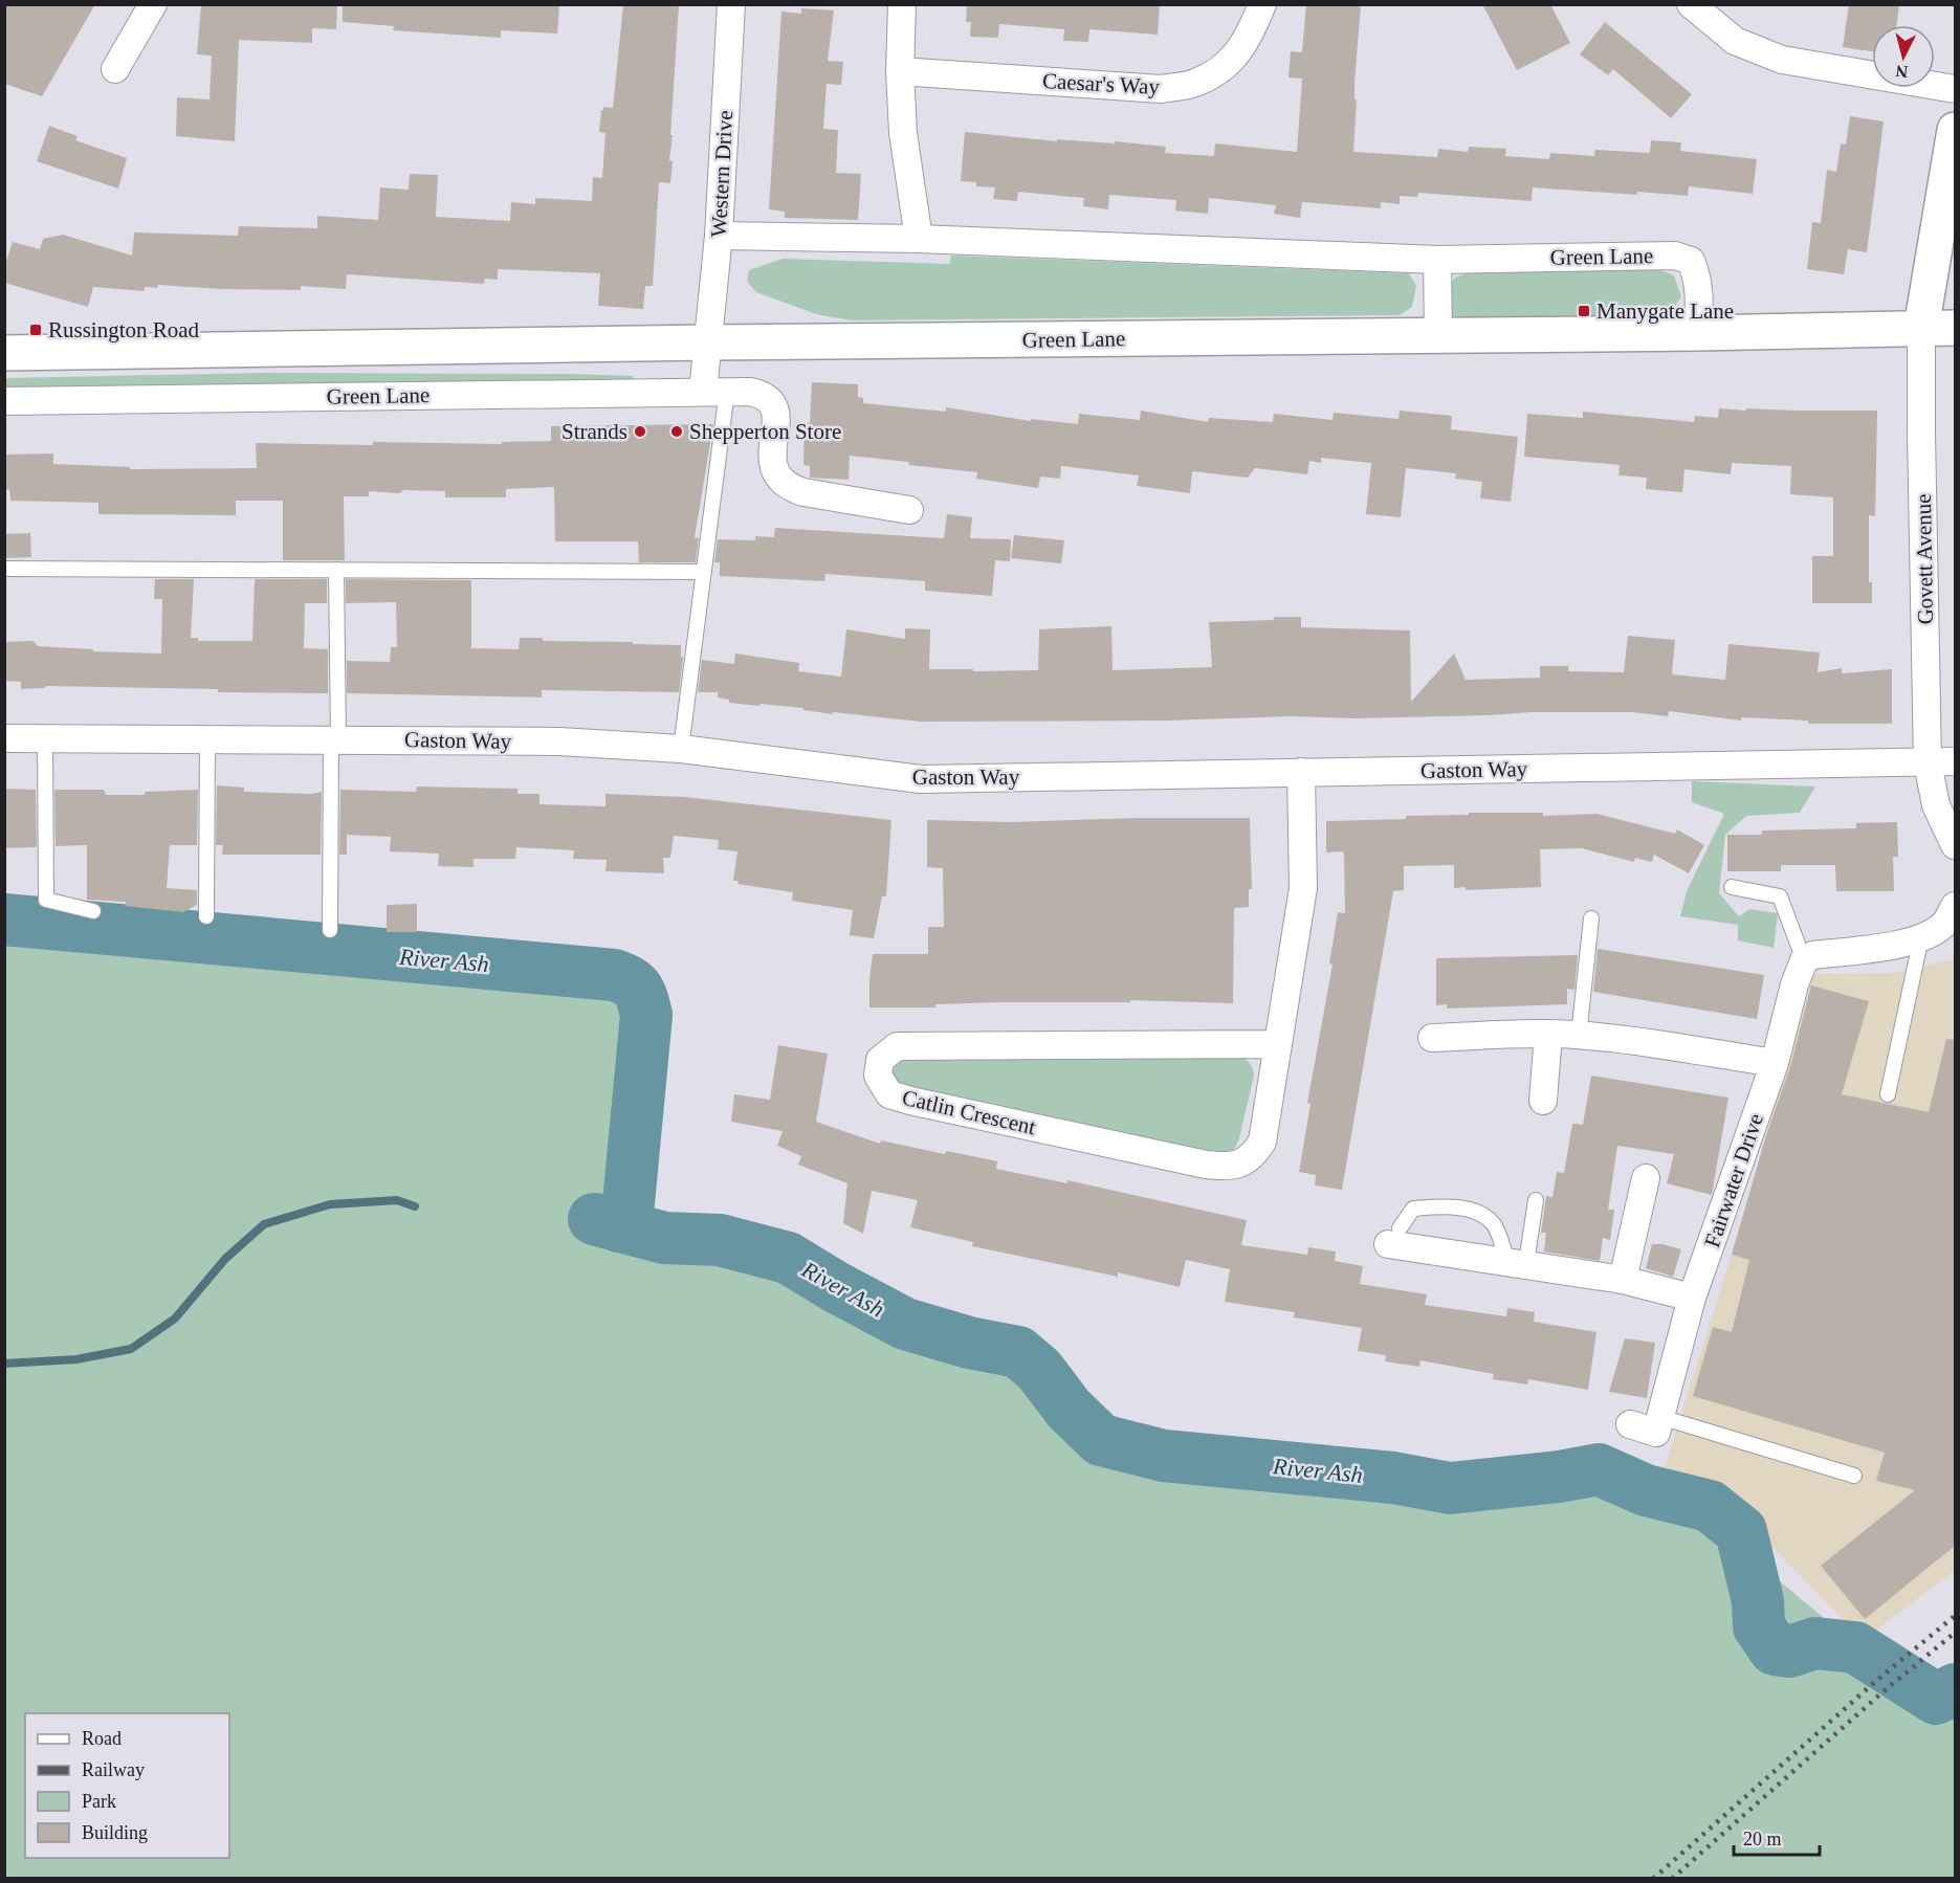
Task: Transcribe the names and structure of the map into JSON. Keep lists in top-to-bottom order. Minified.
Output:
{"streets":{"main road":["Green Lane"],"street":["Caesar's Way","Western Drive","Govett Avenue","Gaston Way","Catlin Crescent","Fairwater Drive"]},"crossings":[["Western Drive","Green Lane"],["Green Lane","Govett Avenue"],["Govett Avenue","Gaston Way"],["Gaston Way","Catlin Crescent"]],"water":["River Ash"],"places":{"transit":["Manygate Lane","Russington Road"],"other":["Strands","Shepperton Store"]},"legend":["Road","Railway","Park","Building"],"scale_bar":"20 m","north":"bottom"}
